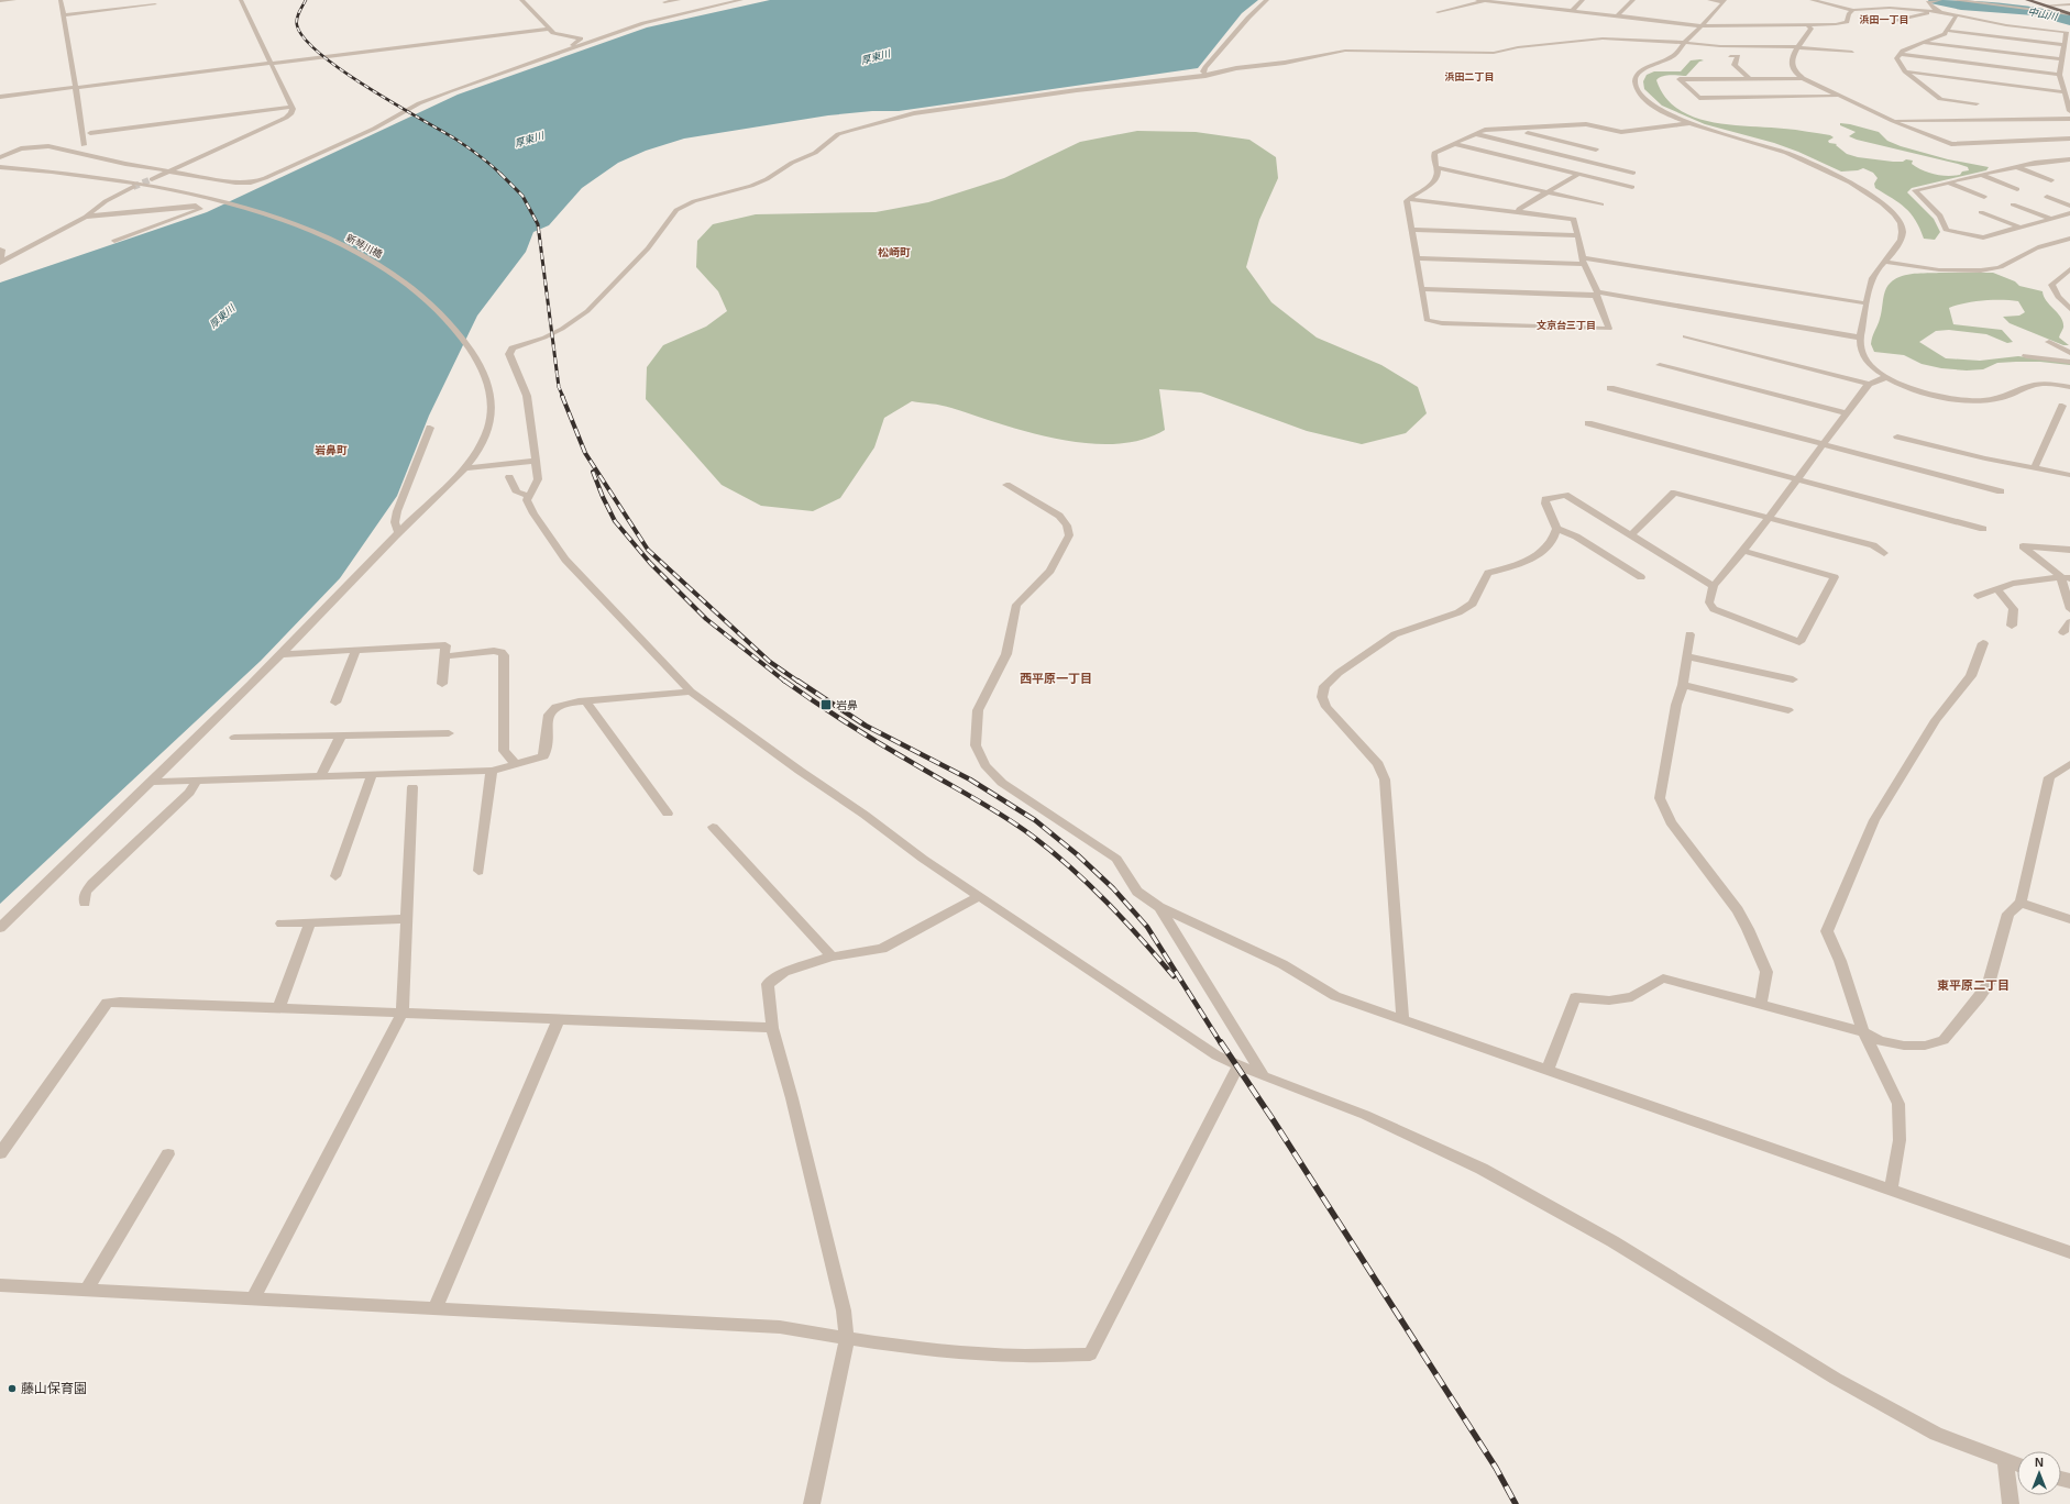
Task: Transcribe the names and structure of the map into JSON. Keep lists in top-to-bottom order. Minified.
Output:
{"streets":{"street":["新琴川橋"]},"districts":["浜田一丁目","浜田二丁目","松崎町","文京台三丁目","岩鼻町","西平原一丁目","東平原二丁目"],"water":["中山川","厚東川"],"places":{"transit":["岩鼻"],"other":["藤山保育園"]},"north":"top"}
